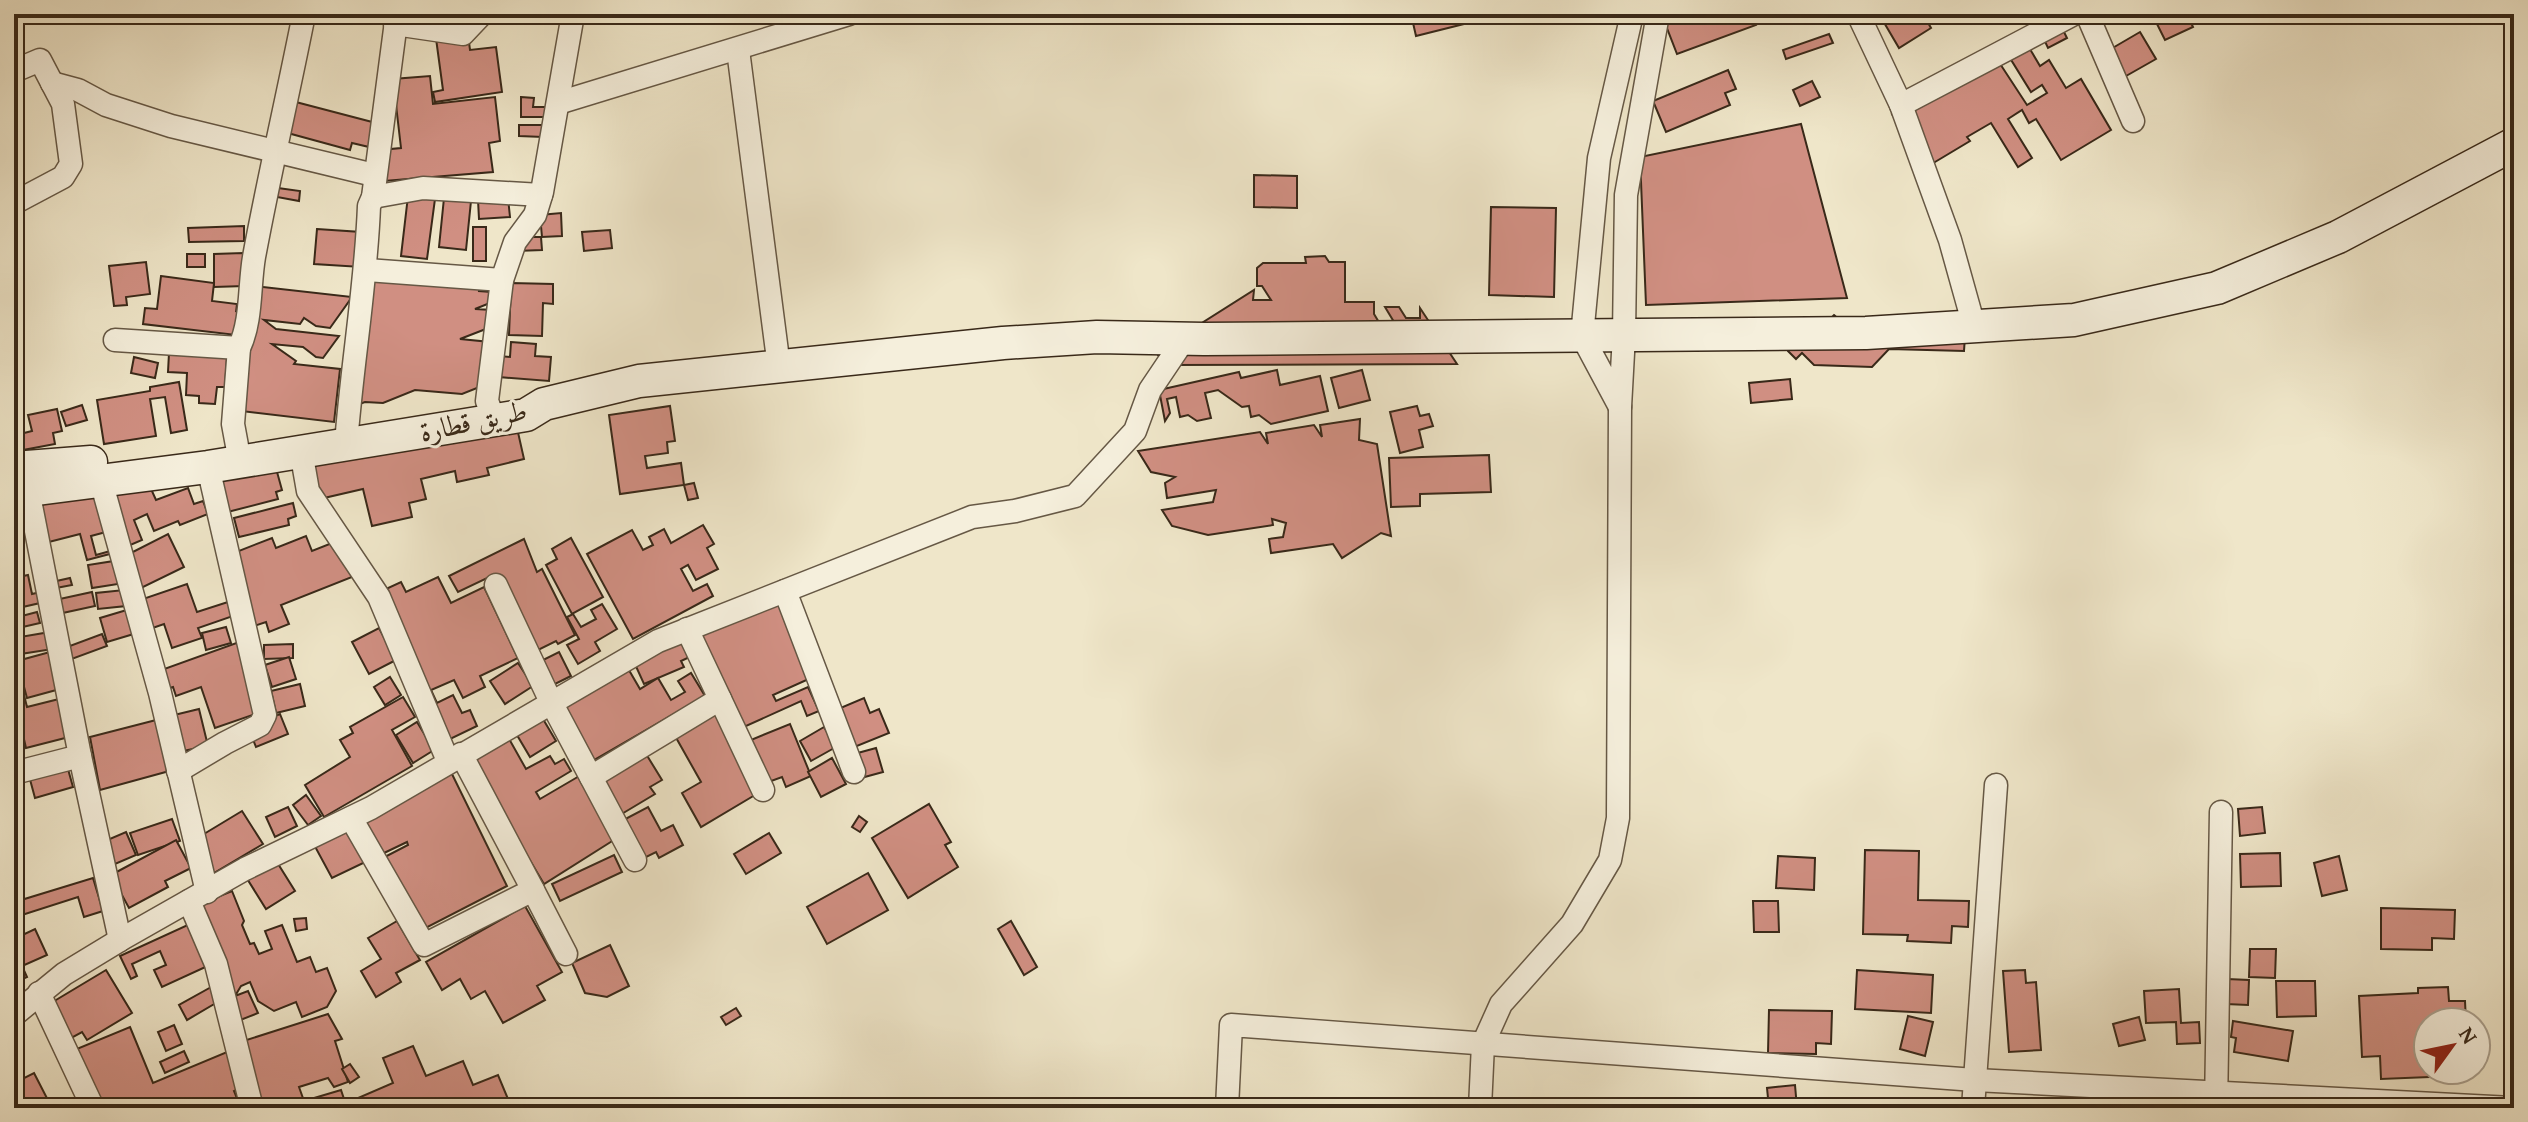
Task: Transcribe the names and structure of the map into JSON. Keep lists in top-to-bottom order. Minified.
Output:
{"streets":{"main road":["طريق قطارة"]},"north":"top right"}
